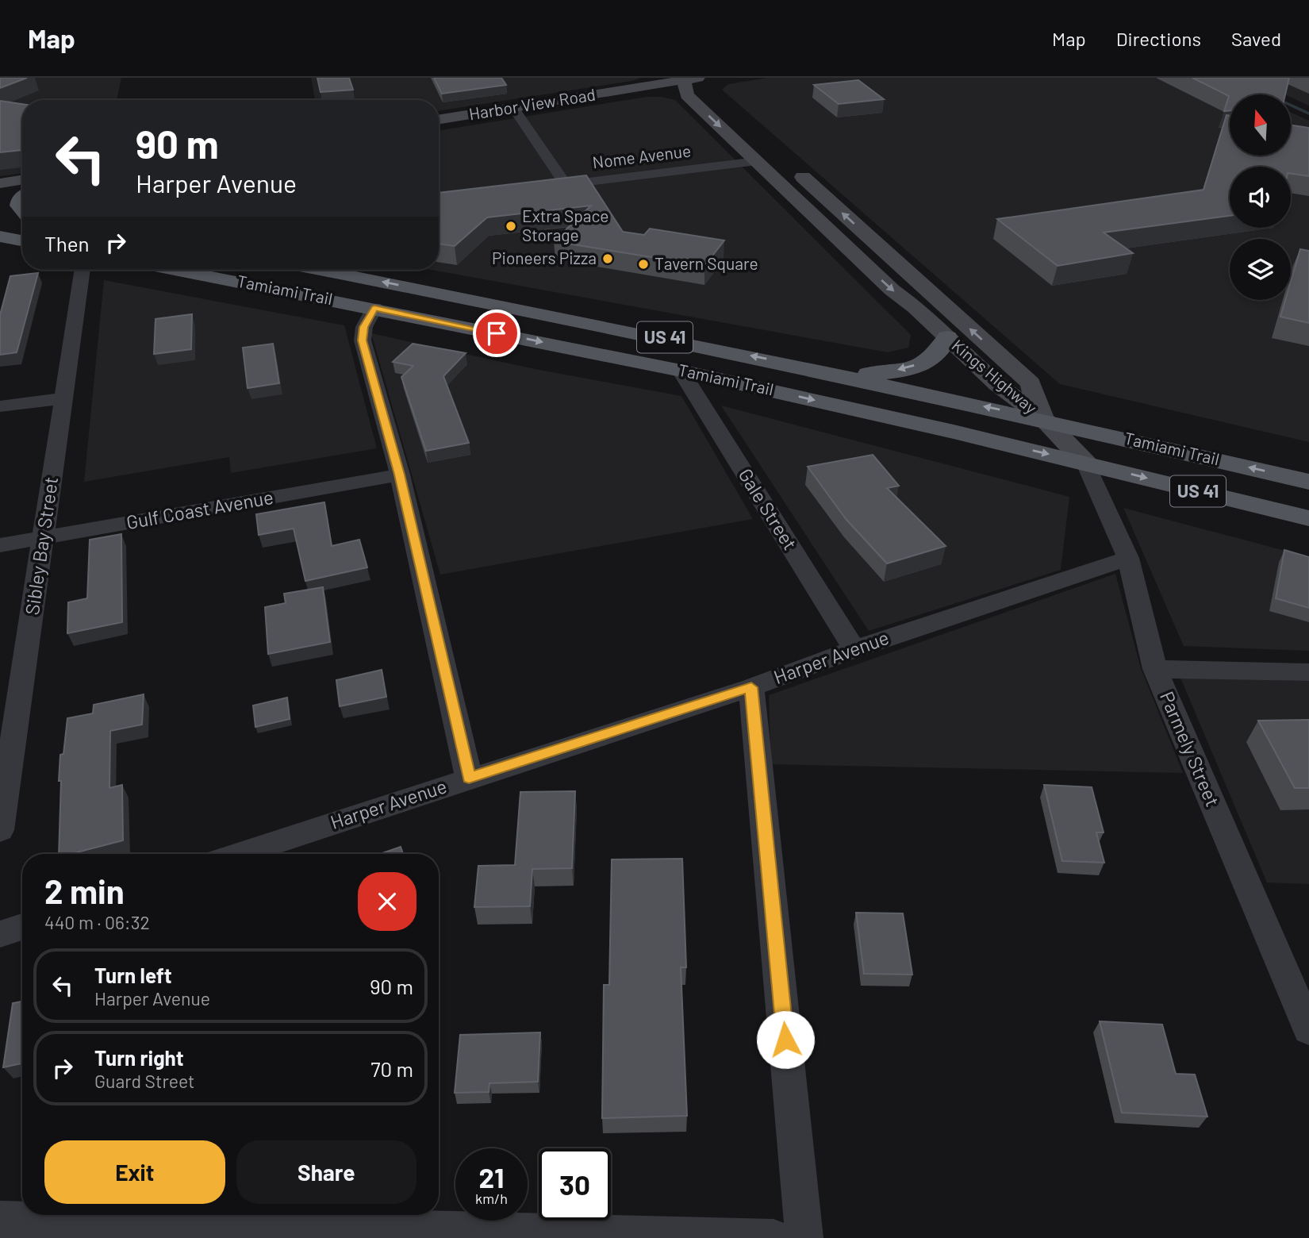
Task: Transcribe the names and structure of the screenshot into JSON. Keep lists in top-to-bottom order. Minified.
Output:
{"streets":{"main road":["Harbor View Road","Tamiami Trail","US 41","Kings Highway"],"street":["Nome Avenue","Gale Street","Gulf Coast Avenue","Sibley Bay Street","Harper Avenue","Parmely Street"]},"crossings":[["Harbor View Road","Kings Highway"],["Nome Avenue","Kings Highway"],["Tamiami Trail","Kings Highway"],["Tamiami Trail","Gale Street"],["Tamiami Trail","Parmely Street"],["Gale Street","Harper Avenue"],["Gulf Coast Avenue","Sibley Bay Street"],["Harper Avenue","Parmely Street"]],"places":["Extra Space Storage","Pioneers Pizza","Tavern Square"],"north":"top","page":{"header":"Map","nav":["Map","Directions","Saved"],"turn":["90 m","Harper Avenue"],"then":"Then","heading":["2 min","440 m · 06:32"],"list":[{"name":"Turn left","note":"Harper Avenue","value":"90 m"},{"name":"Turn right","note":"Guard Street","value":"70 m"}],"buttons":["Exit","Share"],"speed":"21 km/h","limit":"30"}}
